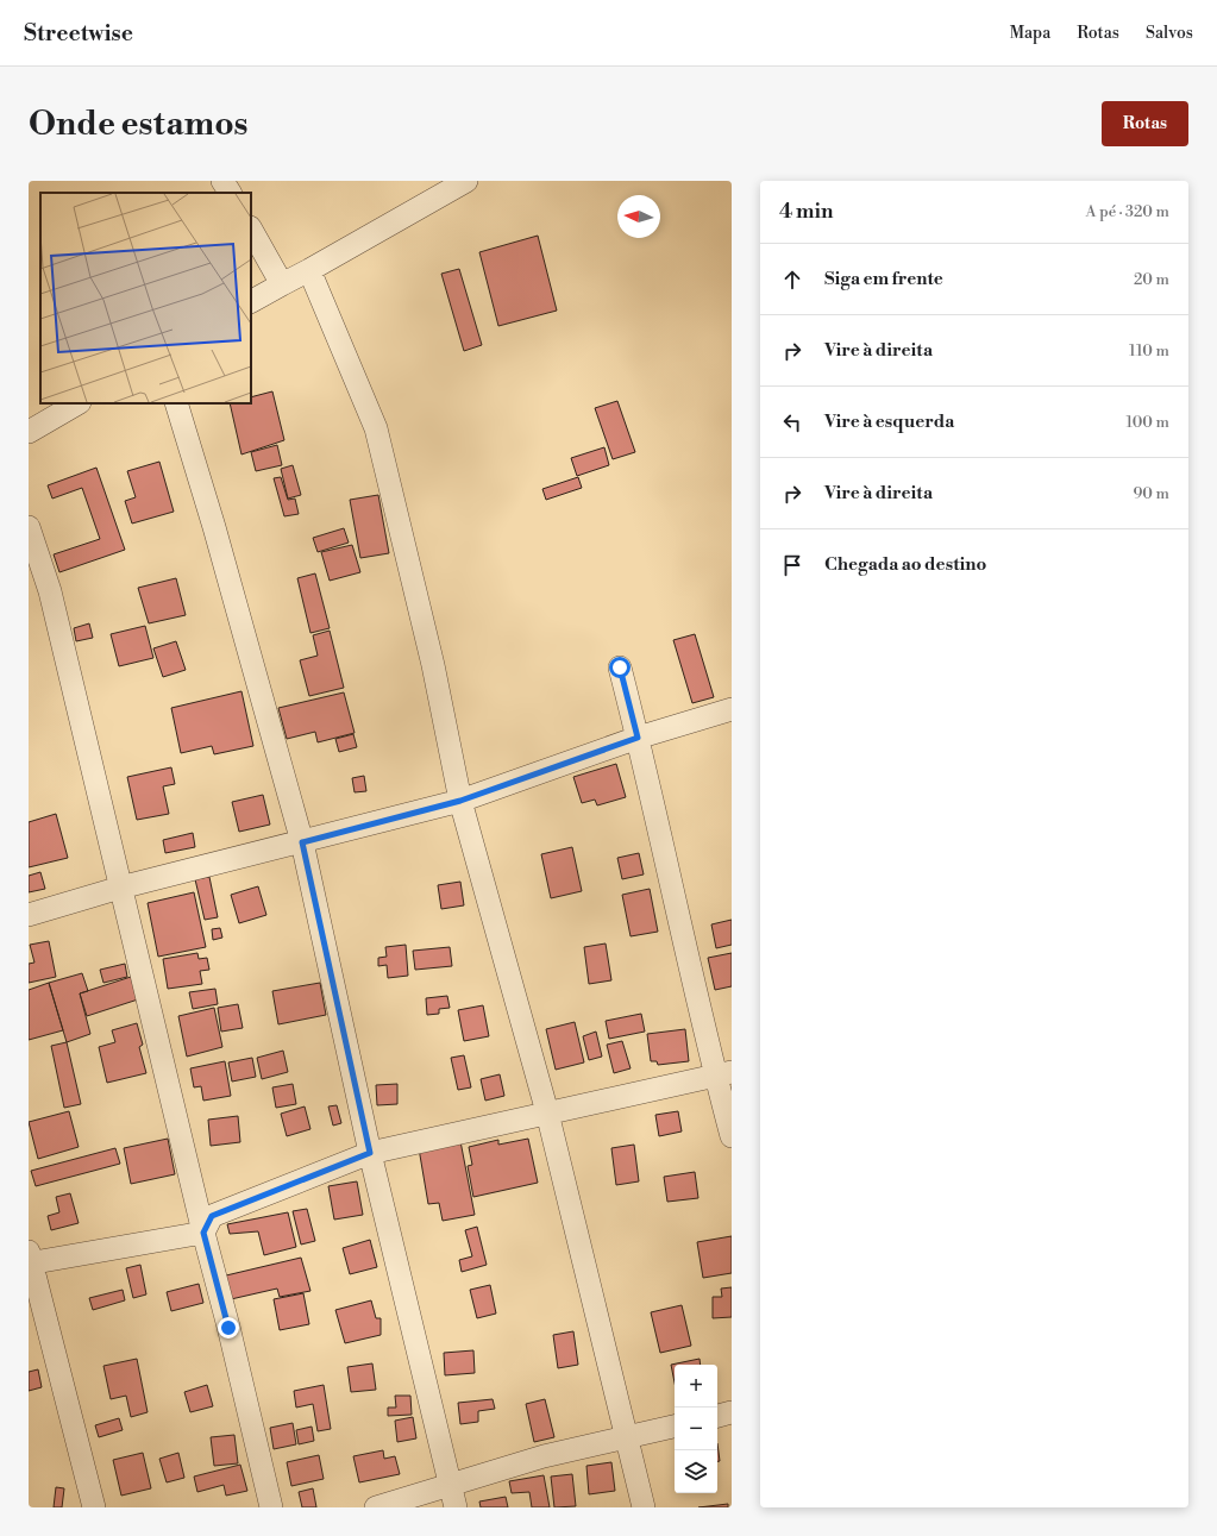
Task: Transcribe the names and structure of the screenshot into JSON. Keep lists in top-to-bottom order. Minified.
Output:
{"north":"left","page":{"header":"Streetwise","nav":["Mapa","Rotas","Salvos"],"buttons":"Rotas","title":"Onde estamos","heading":["4 min","A pé · 320 m"],"list":[["Siga em frente","20 m"],["Vire à direita","110 m"],["Vire à esquerda","100 m"],["Vire à direita","90 m"],"Chegada ao destino"],"map_buttons":["+","−"]}}
